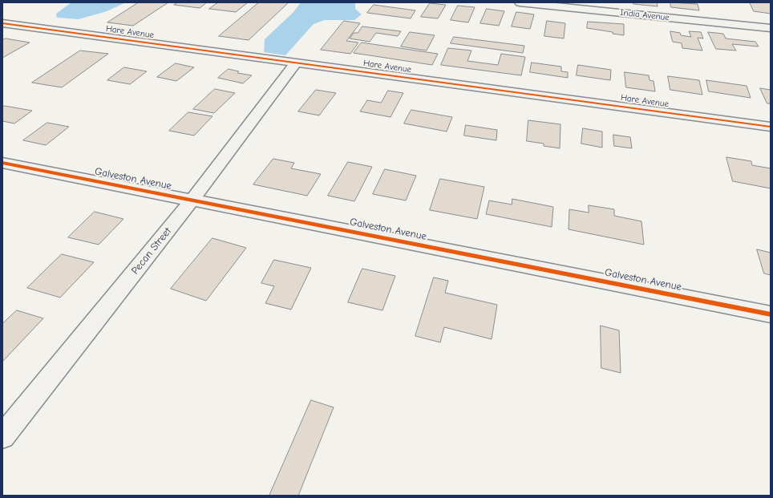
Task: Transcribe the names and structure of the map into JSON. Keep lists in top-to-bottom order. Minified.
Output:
{"streets":{"street":["India Avenue","Hare Avenue","Galveston Avenue","Pecan Street"]},"crossings":[["Hare Avenue","Pecan Street"],["Galveston Avenue","Pecan Street"]]}
